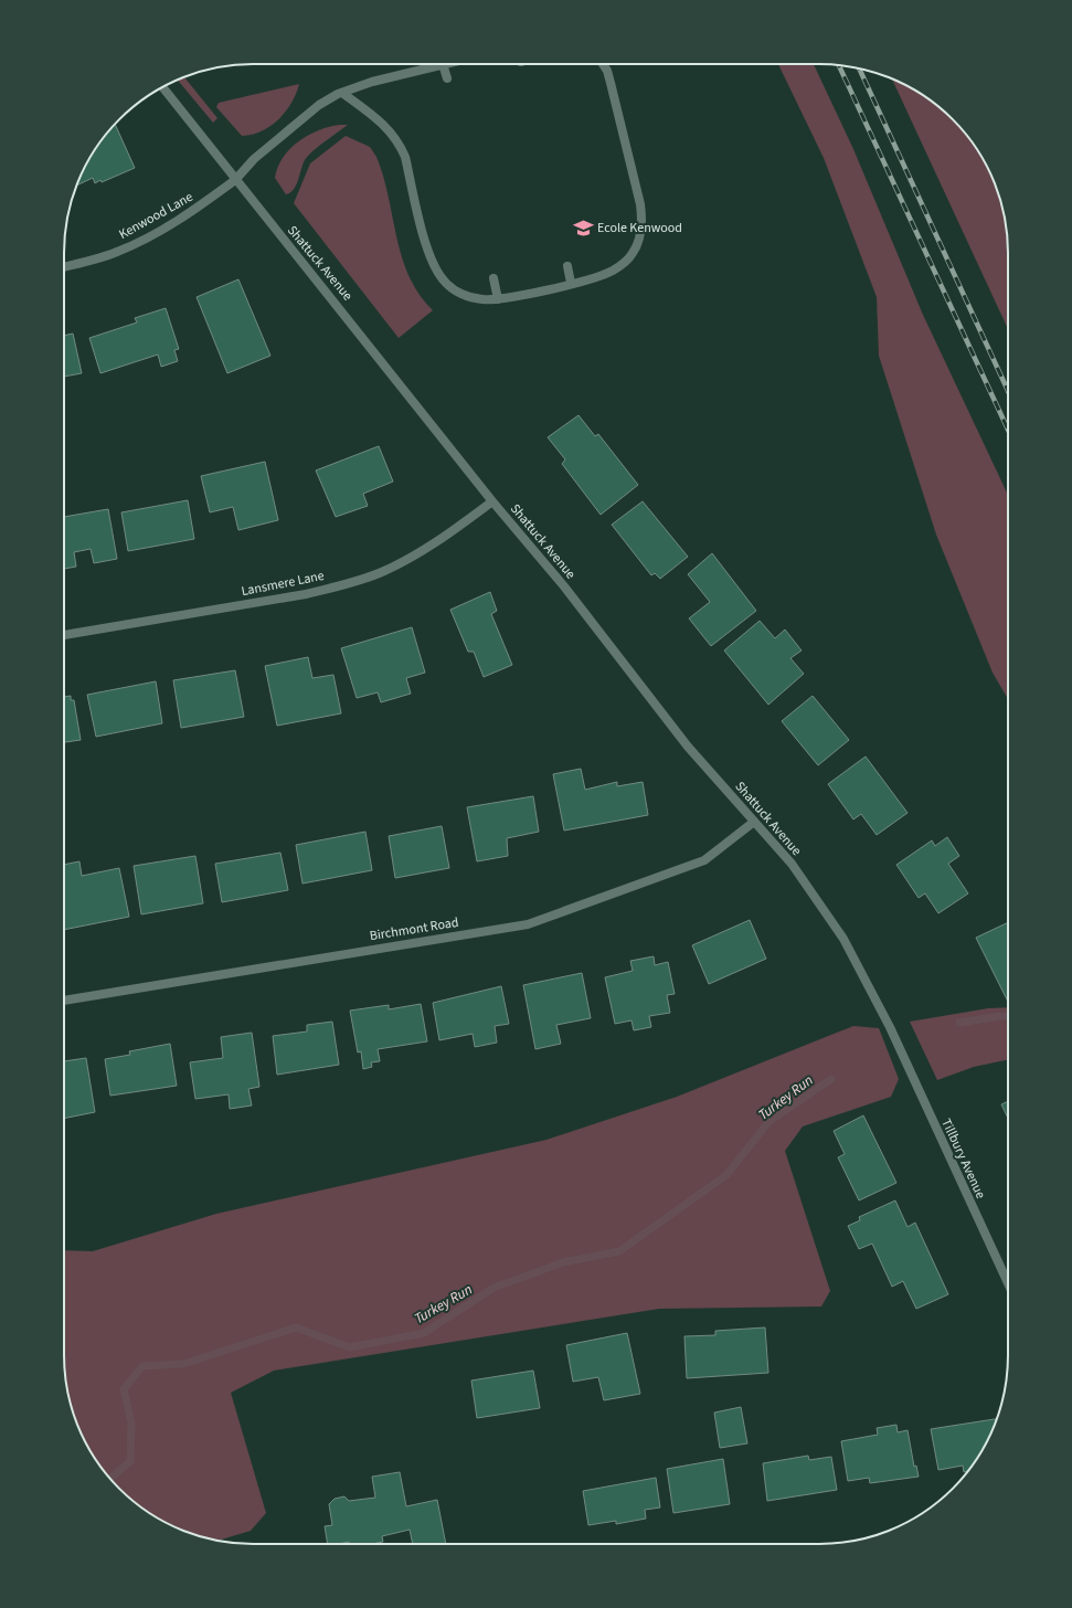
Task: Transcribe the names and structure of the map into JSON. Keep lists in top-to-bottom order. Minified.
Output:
{"streets":{"street":["Kenwood Lane","Shattuck Avenue","Lansmere Lane","Birchmont Road","Tillbury Avenue"]},"crossings":[["Kenwood Lane","Shattuck Avenue"],["Shattuck Avenue","Lansmere Lane"],["Shattuck Avenue","Birchmont Road"],["Shattuck Avenue","Tillbury Avenue"]],"water":["Turkey Run"],"places":{"school or university":["Ecole Kenwood"]}}
